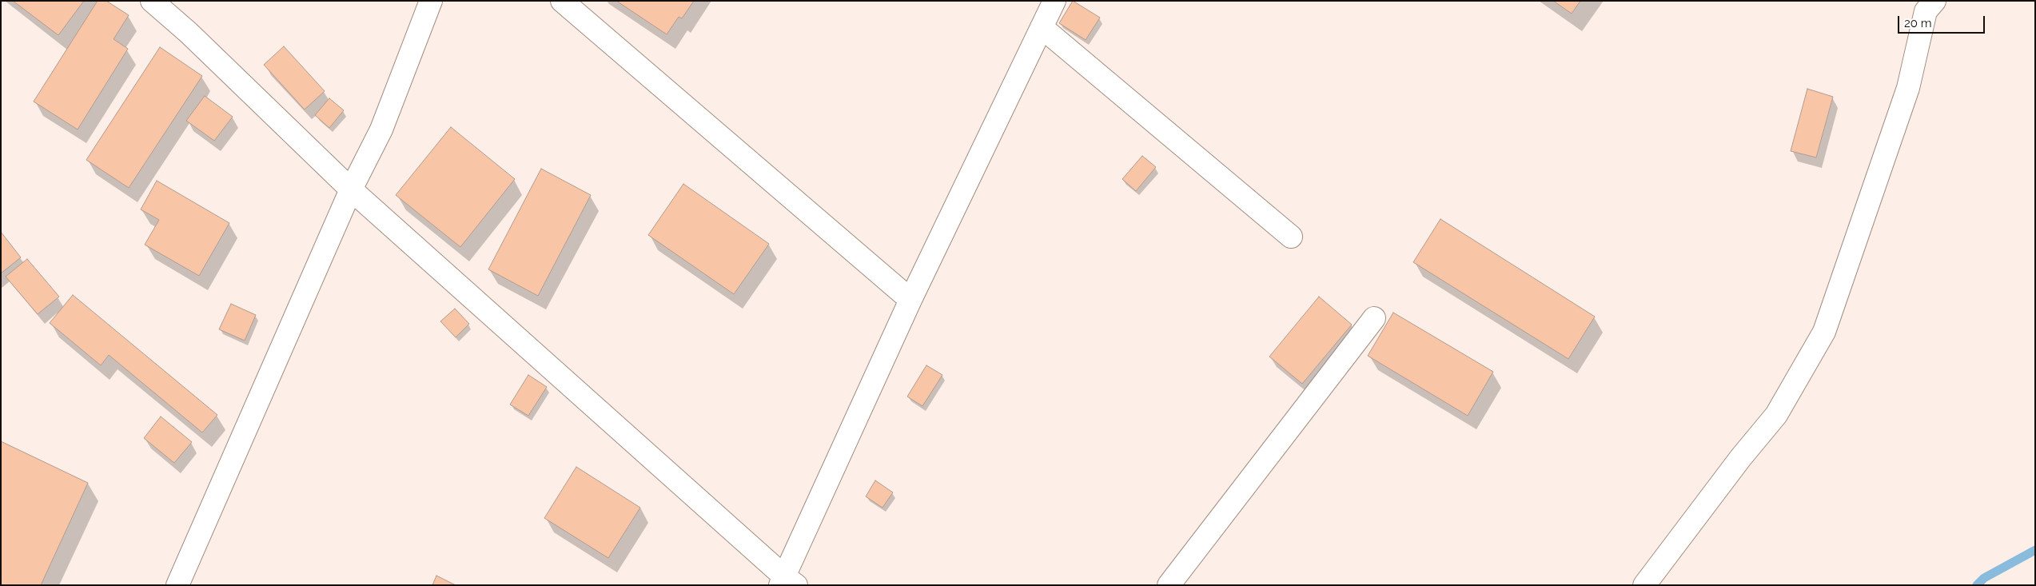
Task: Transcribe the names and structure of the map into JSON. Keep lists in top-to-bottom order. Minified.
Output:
{"scale_bar":"20 m"}
